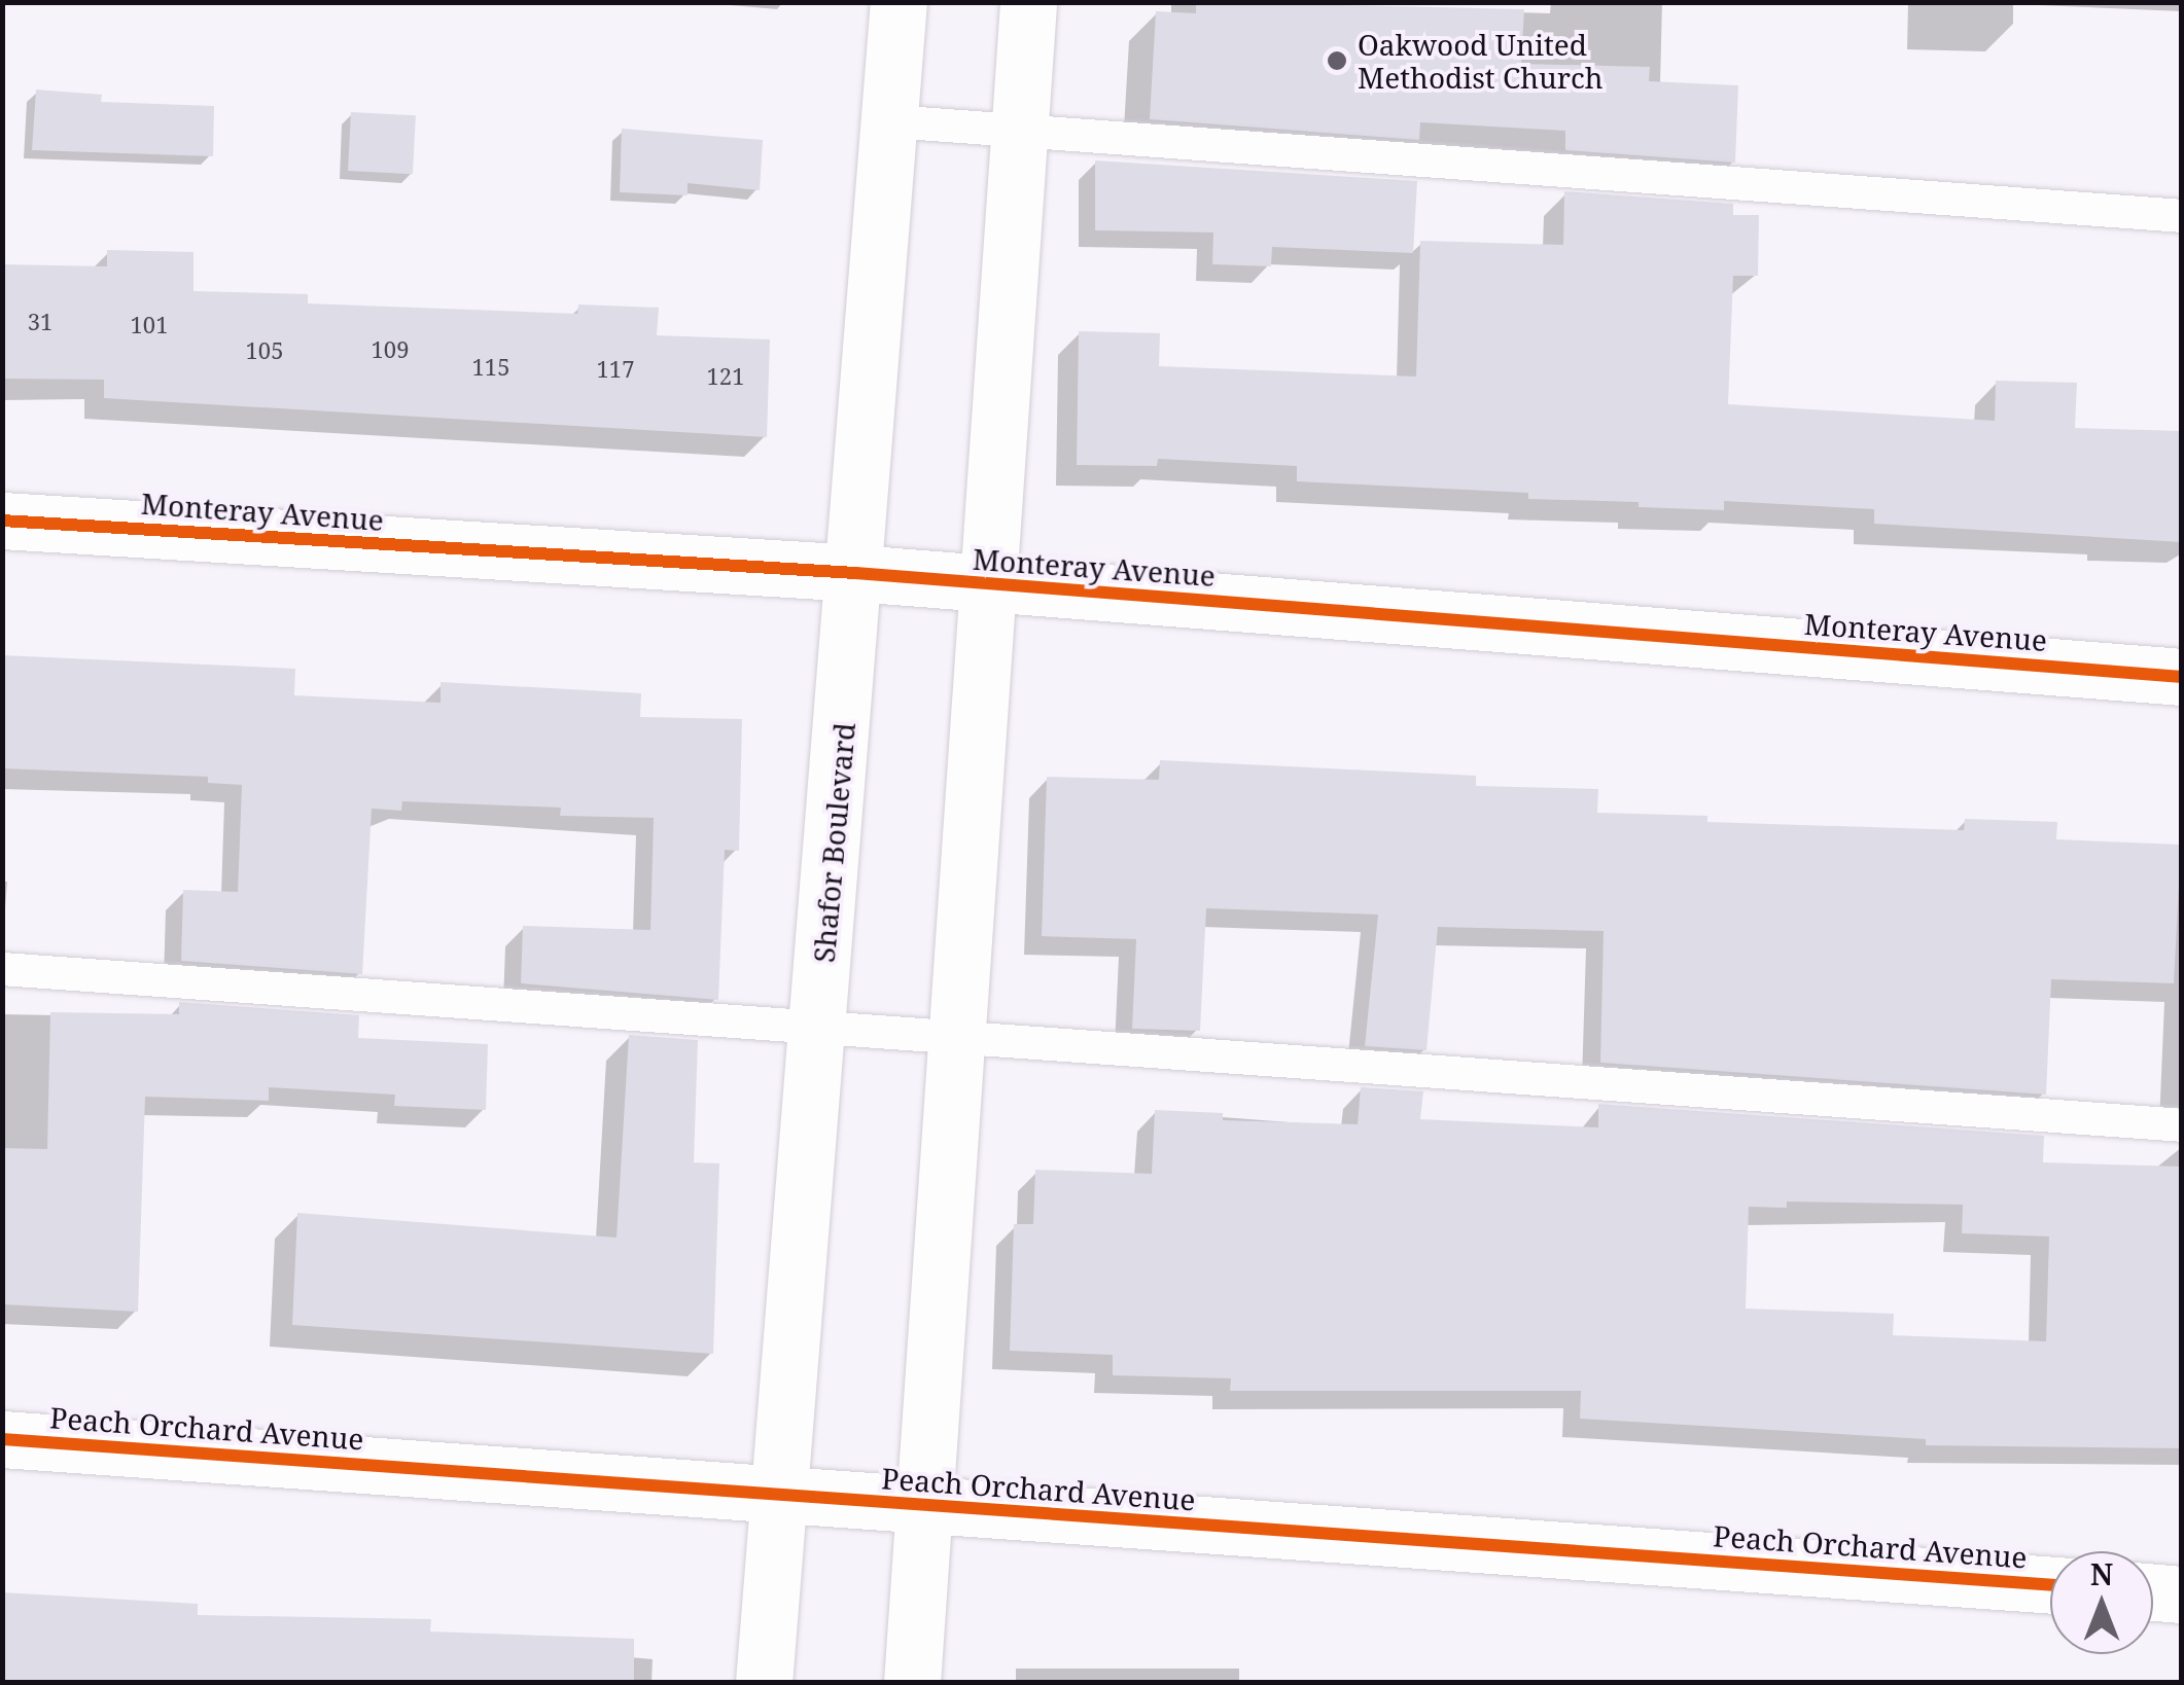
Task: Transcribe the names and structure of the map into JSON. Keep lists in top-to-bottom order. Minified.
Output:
{"streets":{"street":["Monteray Avenue","Shafor Boulevard","Peach Orchard Avenue"]},"crossings":[["Monteray Avenue","Shafor Boulevard"],["Shafor Boulevard","Peach Orchard Avenue"]],"places":["Oakwood United Methodist Church"],"house_numbers":["31","101","109","105","115","117","121"],"north":"top"}
